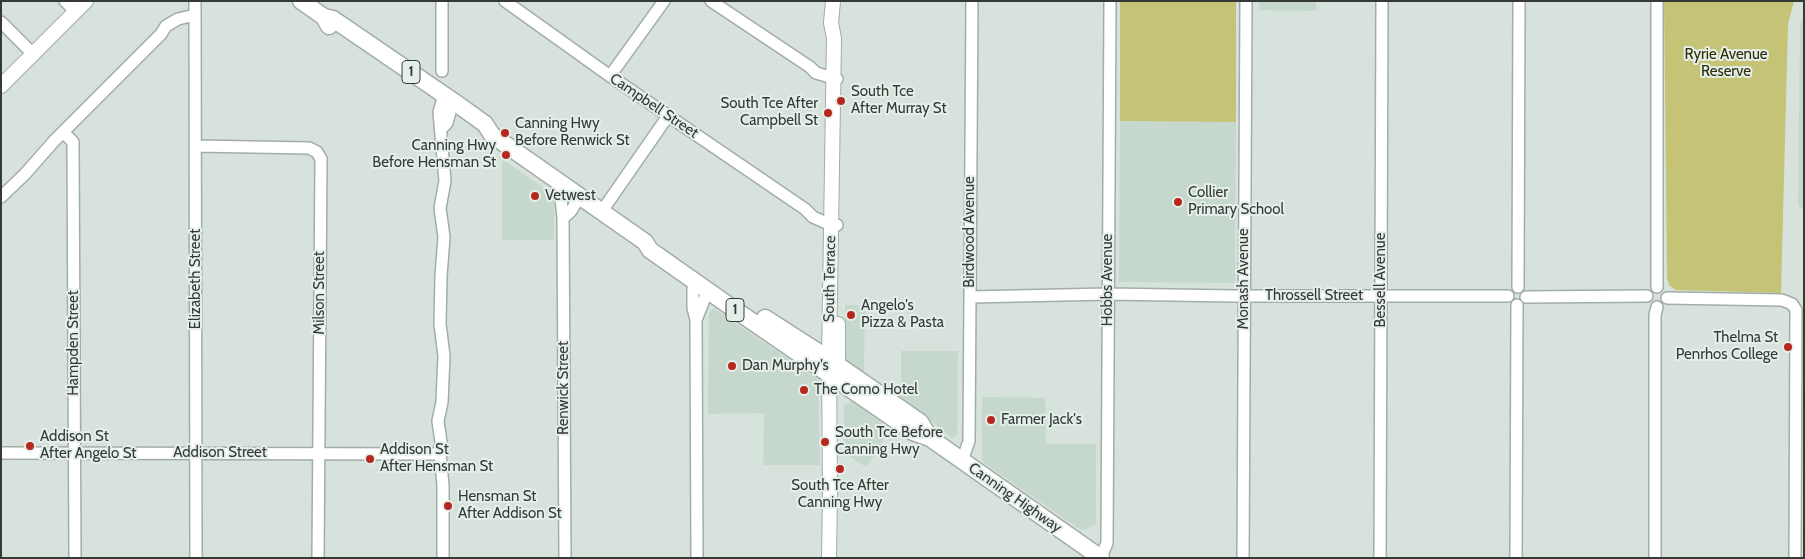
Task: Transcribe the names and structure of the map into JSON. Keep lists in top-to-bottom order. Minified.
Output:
{"streets":{"highway":["1","Canning Highway"],"main road":["South Terrace"],"street":["Campbell Street","Birdwood Avenue","Elizabeth Street","Monash Avenue","Hobbs Avenue","Bessell Avenue","Milson Street","Throssell Street","Hampden Street","Renwick Street","Addison Street"]},"crossings":[["Campbell Street","South Terrace"],["Birdwood Avenue","Throssell Street"],["Birdwood Avenue","Canning Highway"],["Elizabeth Street","Milson Street"],["Elizabeth Street","Addison Street"],["South Terrace","Canning Highway"],["Monash Avenue","Throssell Street"],["Hobbs Avenue","Throssell Street"],["Hobbs Avenue","Canning Highway"],["Bessell Avenue","Throssell Street"],["Milson Street","Addison Street"],["Hampden Street","Addison Street"],["Renwick Street","Canning Highway"]],"parks":["Ryrie Avenue Reserve"],"places":["South Tce After Murray St","South Tce After Campbell St","Canning Hwy Before Renwick St","Canning Hwy Before Hensman St","Vetwest","Collier Primary School","Angelo's Pizza & Pasta","Thelma St Penrhos College","Dan Murphy's","The Como Hotel","Farmer Jack's","South Tce Before Canning Hwy","Addison St After Angelo St","Addison St After Hensman St","South Tce After Canning Hwy","Hensman St After Addison St"]}
